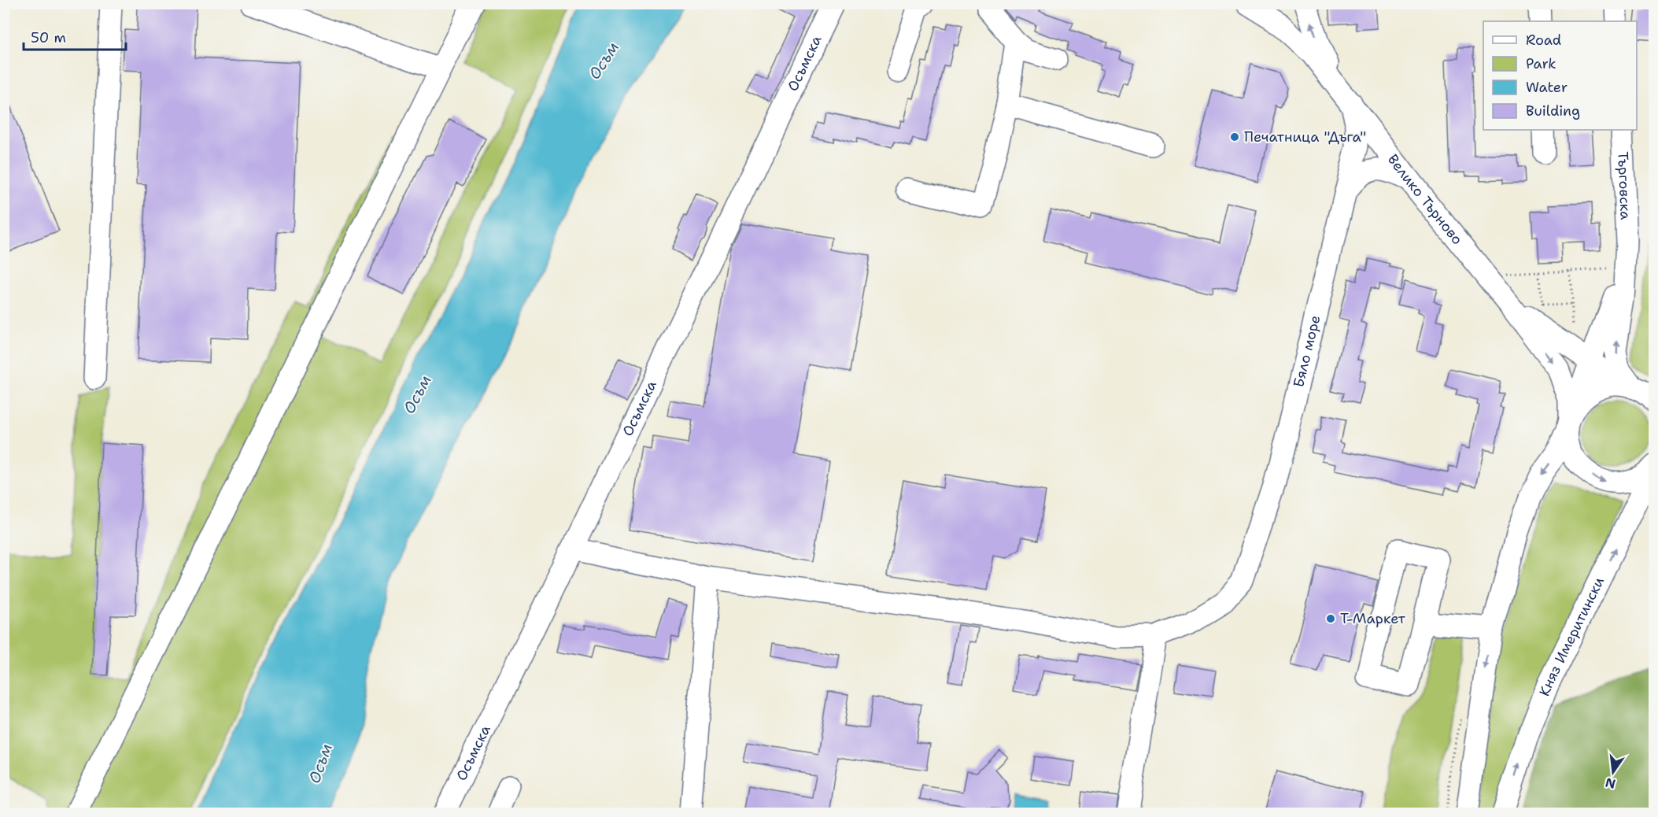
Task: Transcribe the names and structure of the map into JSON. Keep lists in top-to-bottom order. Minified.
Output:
{"streets":{"street":["Осъмска","Търговска","Велико Търново","Бяло море","Княз Имеритински"]},"crossings":[["Велико Търново","Бяло море"],["Велико Търново","Княз Имеритински"]],"water":["Осъм"],"places":["Печатница \"Дъга\"","Т-Маркет"],"legend":["Road","Park","Water","Building"],"scale_bar":"50 m","north":"bottom"}
